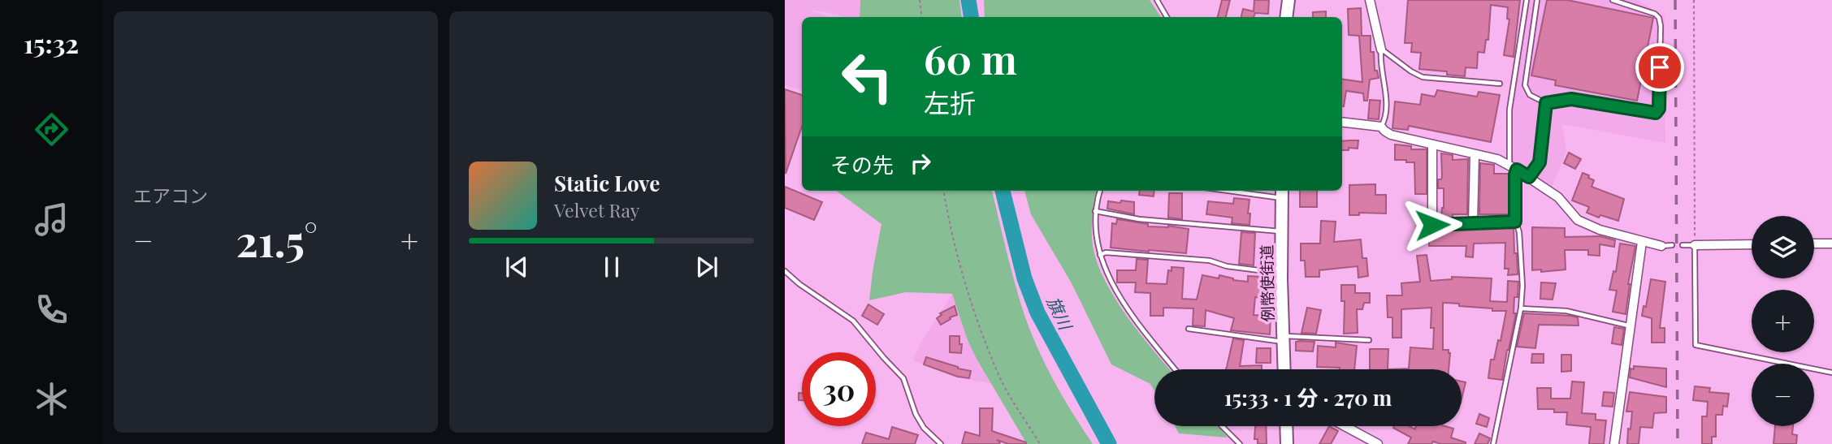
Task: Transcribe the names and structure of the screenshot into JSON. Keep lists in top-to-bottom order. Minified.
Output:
{"streets":{"main road":["例幣使街道"]},"water":["旗川"],"page":{"tabs":"15:32","tile":"エアコン","turn":["60 m","左折"],"then":"その先","song":["Static Love","Velvet Ray"],"map_buttons":["+","−"],"heat":["−","21.5°","+"],"limit":"30","trip":"15:33 · 1 分 · 270 m"}}
